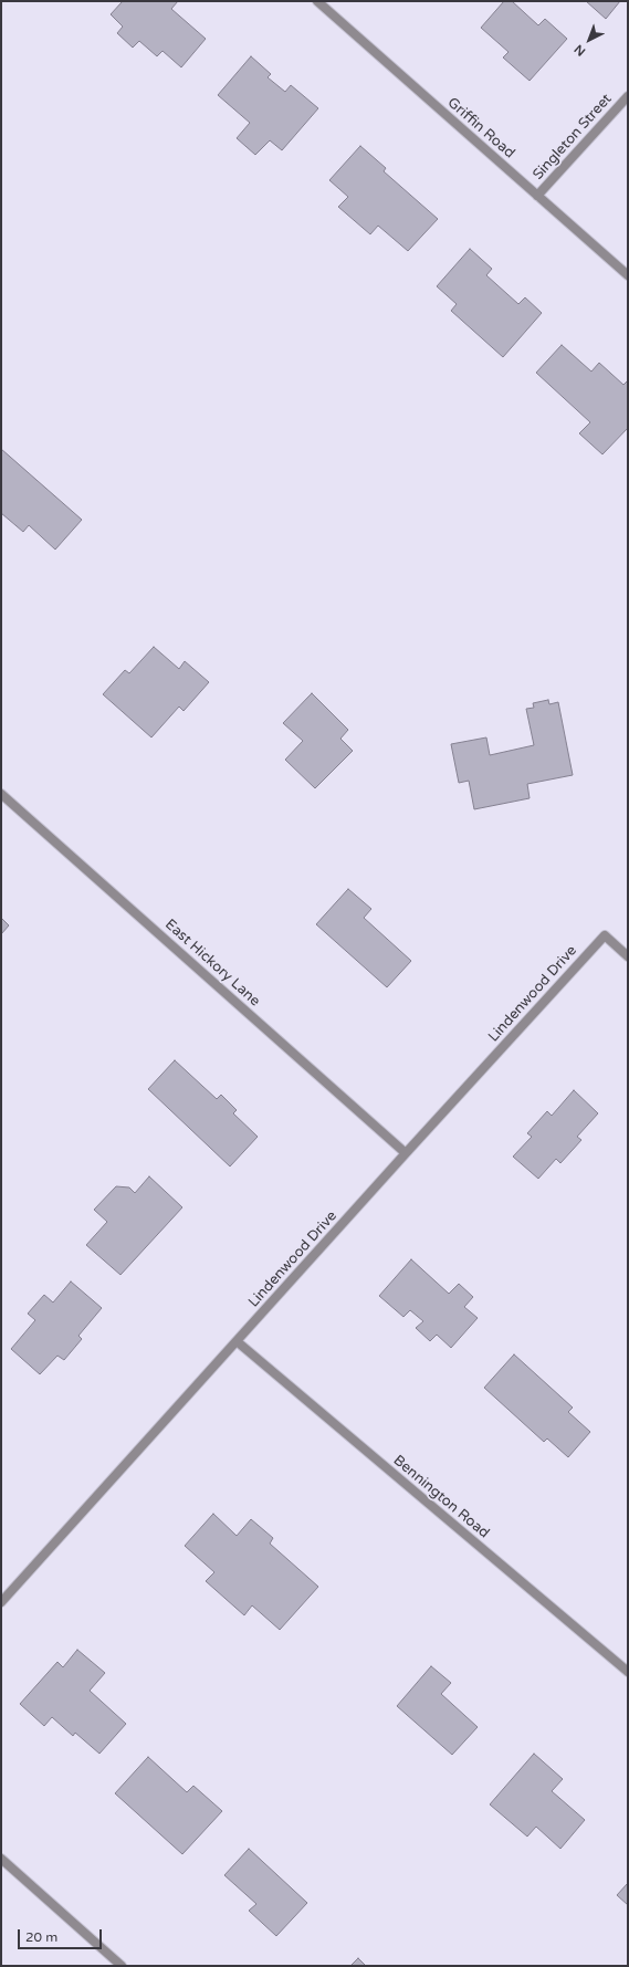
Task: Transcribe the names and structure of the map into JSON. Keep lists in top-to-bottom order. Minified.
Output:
{"streets":{"street":["Griffin Road","Singleton Street","East Hickory Lane","Lindenwood Drive","Bennington Road"]},"crossings":[["Griffin Road","Singleton Street"],["East Hickory Lane","Lindenwood Drive"],["Lindenwood Drive","Bennington Road"]],"scale_bar":"20 m","north":"bottom left"}
